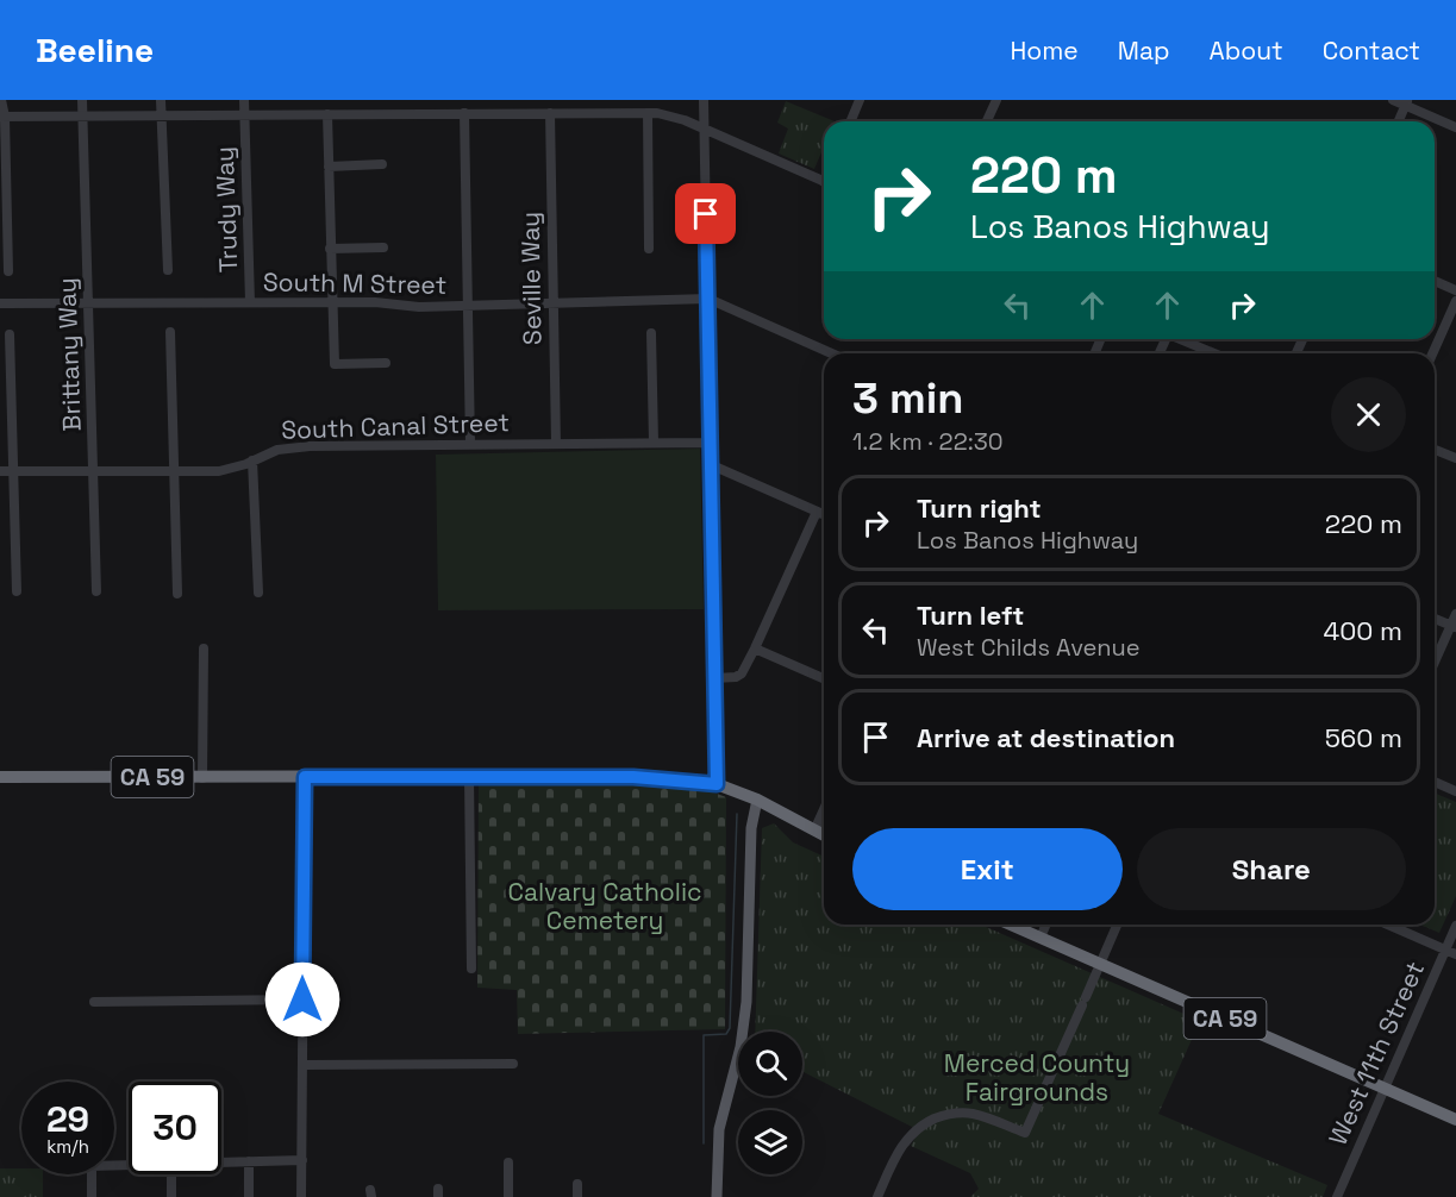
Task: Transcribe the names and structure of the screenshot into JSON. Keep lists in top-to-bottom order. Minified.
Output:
{"streets":{"highway":["CA 59"],"street":["Trudy Way","Seville Way","South M Street","Brittany Way","South Canal Street","West 11th Street"]},"crossings":[["Trudy Way","South M Street"],["Seville Way","South M Street"],["Seville Way","South Canal Street"],["South M Street","Brittany Way"],["Brittany Way","South Canal Street"],["CA 59","West 11th Street"]],"parks":["Calvary Catholic Cemetery","Merced County Fairgrounds"],"page":{"header":"Beeline","nav":["Home","Map","About","Contact"],"turn":["220 m","Los Banos Highway"],"heading":["3 min","1.2 km · 22:30"],"list":[{"name":"Turn right","note":"Los Banos Highway","value":"220 m"},{"name":"Turn left","note":"West Childs Avenue","value":"400 m"},{"name":"Arrive at destination","value":"560 m"}],"buttons":["Exit","Share"],"speed":"29 km/h","limit":"30"}}
